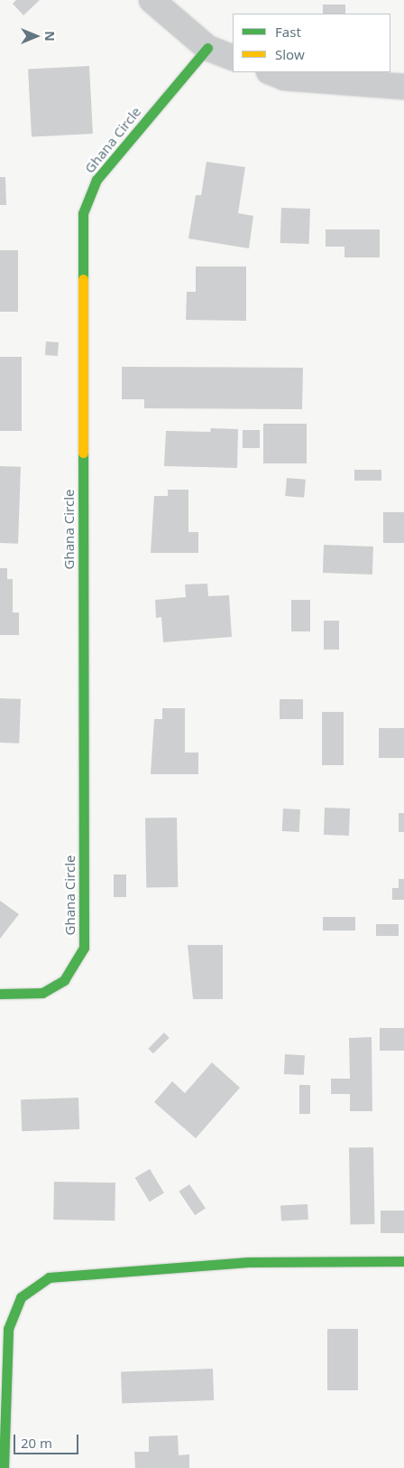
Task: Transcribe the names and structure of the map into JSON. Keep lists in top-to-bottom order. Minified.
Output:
{"streets":{"street":["Ghana Circle"]},"legend":["Fast","Slow"],"scale_bar":"20 m","north":"right"}
